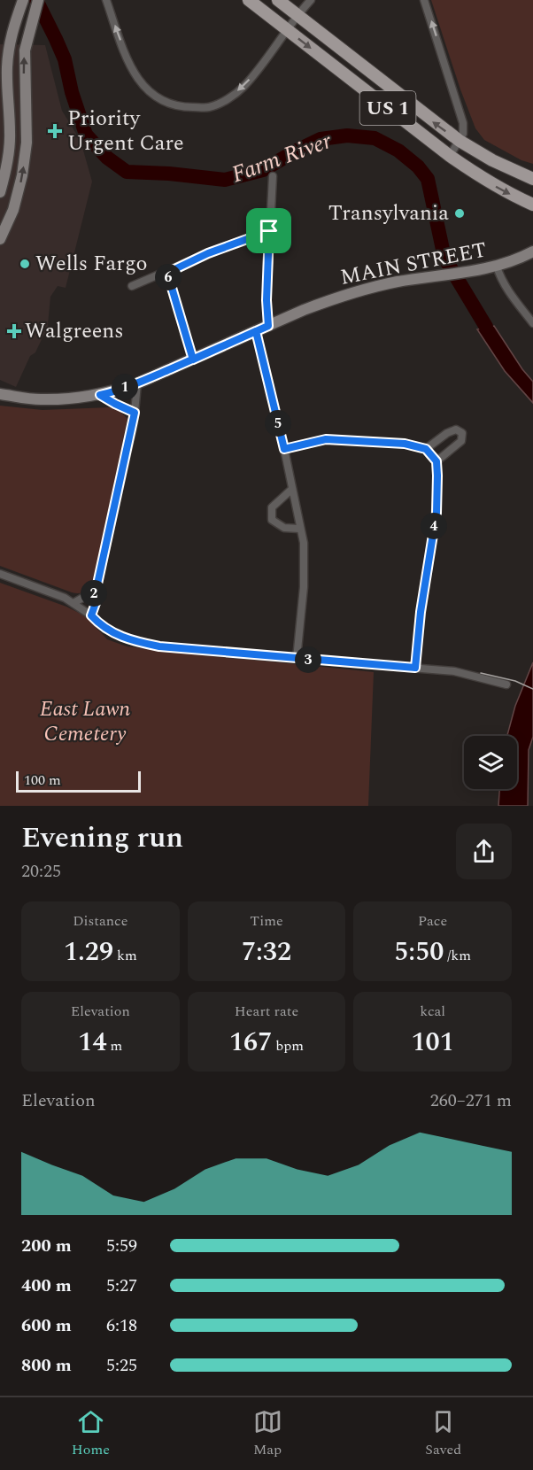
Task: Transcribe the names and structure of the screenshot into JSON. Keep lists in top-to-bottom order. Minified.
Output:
{"streets":{"main road":["US 1","MAIN STREET"]},"water":["Farm River"],"parks":["East Lawn Cemetery"],"places":{"health":["Priority Urgent Care","Walgreens"],"other":["Transylvania","Wells Fargo"]},"scale_bar":"100 m","page":{"pins":["6","1","5","4","2","3"],"scale":"100 m","heading":["Evening run","20:25"],"stats":[["Distance","1.29 km"],["Time","7:32"],["Pace","5:50 /km"],["Elevation","14 m"],["Heart rate","167 bpm"],["kcal","101"]],"chart":["Elevation","260–271 m"],"list":[{"name":"200 m","note":"5:59"},{"name":"400 m","note":"5:27"},{"name":"600 m","note":"6:18"},{"name":"800 m","note":"5:25"}],"tabs":["Home","Map","Saved"]}}
